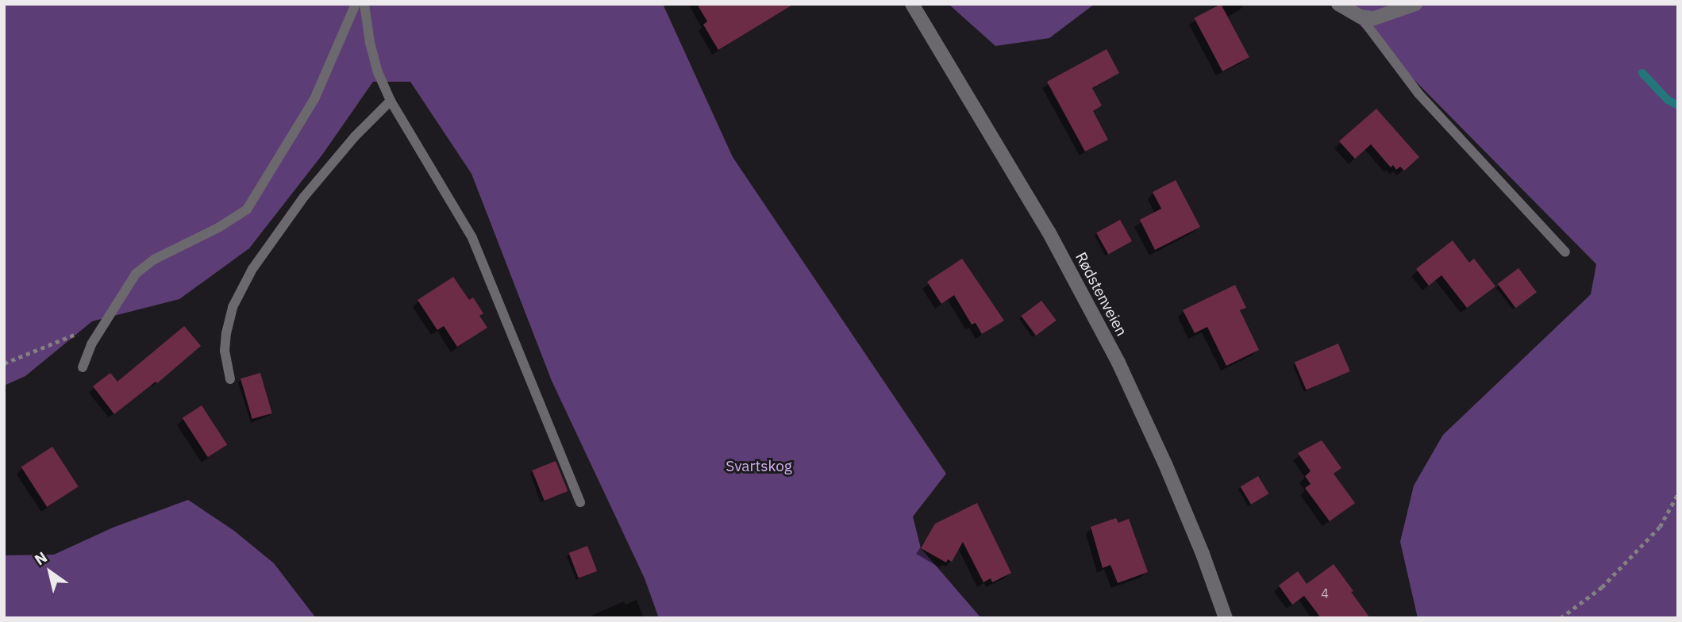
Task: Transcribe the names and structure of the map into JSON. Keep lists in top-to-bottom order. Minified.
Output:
{"streets":{"street":["Rødstenveien"]},"parks":["Svartskog"],"house_numbers":["4"],"north":"top left"}
